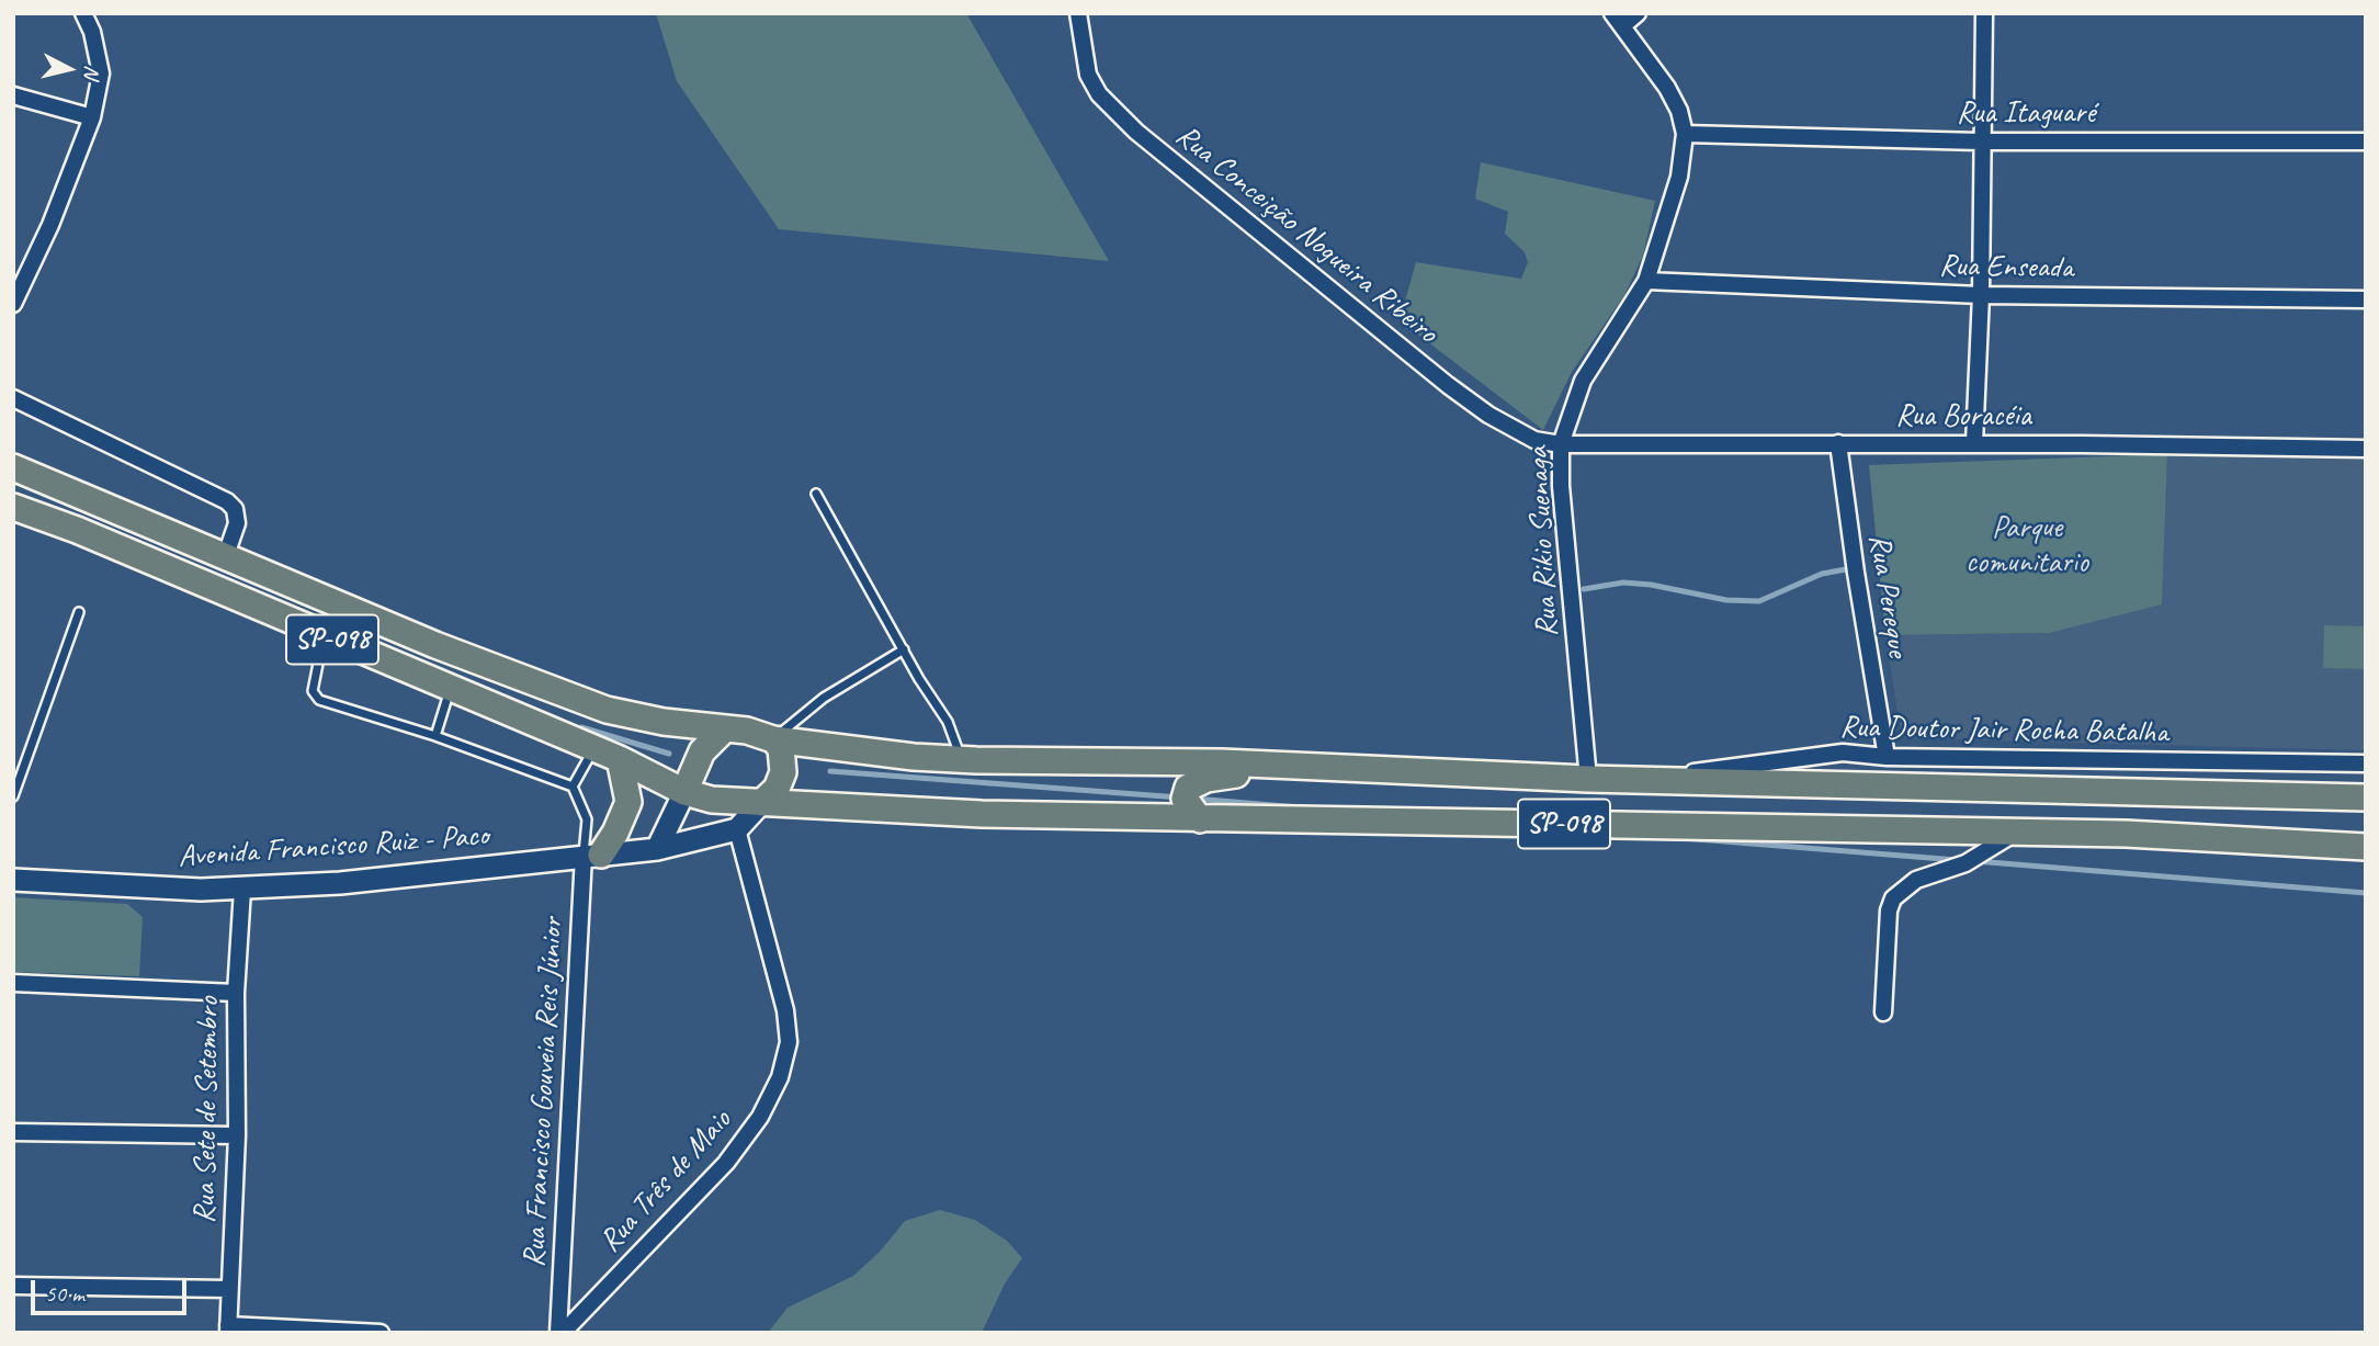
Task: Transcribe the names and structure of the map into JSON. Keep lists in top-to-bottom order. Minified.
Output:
{"streets":{"main road":["SP-098"],"street":["Rua Itaguaré","Rua Conceição Nogueira Ribeiro","Rua Enseada","Rua Boracéia","Rua Rikio Suenaga","Rua Pereque","Rua Doutor Jair Rocha Batalha","Avenida Francisco Ruiz - Paco","Rua Francisco Gouveia Reis Júnior","Rua Sete de Setembro","Rua Três de Maio"]},"crossings":[["Rua Itaguaré","Rua Rikio Suenaga"],["Rua Conceição Nogueira Ribeiro","Rua Boracéia"],["Rua Conceição Nogueira Ribeiro","Rua Rikio Suenaga"],["Rua Enseada","Rua Rikio Suenaga"],["Rua Boracéia","Rua Rikio Suenaga"],["Rua Boracéia","Rua Pereque"],["Rua Rikio Suenaga","SP-098"],["Rua Pereque","Rua Doutor Jair Rocha Batalha"],["SP-098","Rua Doutor Jair Rocha Batalha"],["Avenida Francisco Ruiz - Paco","Rua Francisco Gouveia Reis Júnior"],["Avenida Francisco Ruiz - Paco","Rua Sete de Setembro"],["Avenida Francisco Ruiz - Paco","Rua Três de Maio"],["Rua Francisco Gouveia Reis Júnior","Rua Três de Maio"]],"parks":["Parque comunitario"],"scale_bar":"50 m","north":"right"}
